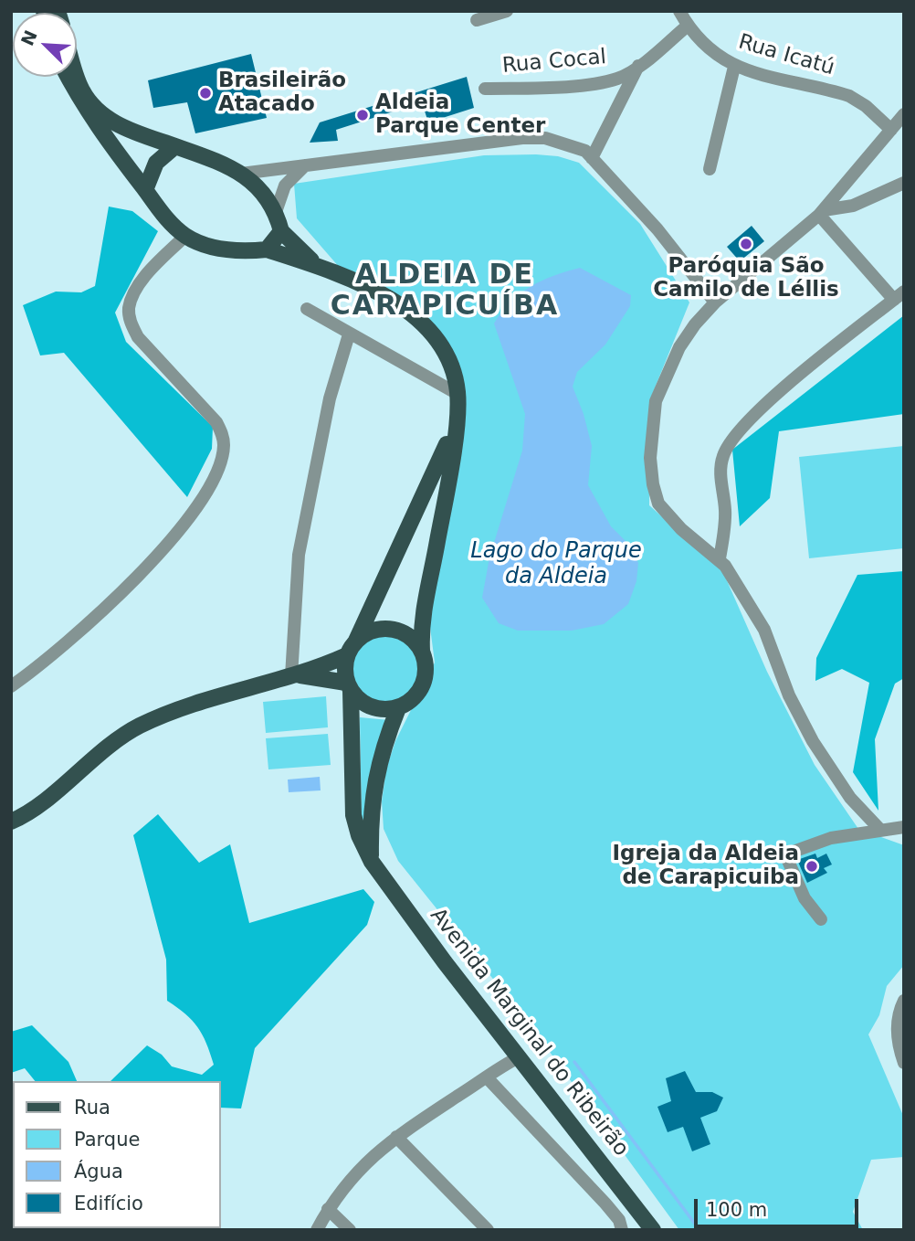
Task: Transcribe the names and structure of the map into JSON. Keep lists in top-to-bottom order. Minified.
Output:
{"streets":{"main road":["Avenida Marginal do Ribeirão"],"street":["Rua Icatú","Rua Cocal"]},"crossings":[["Rua Icatú","Rua Cocal"]],"districts":["ALDEIA DE CARAPICUÍBA"],"water":["Lago do Parque da Aldeia"],"places":["Brasileirão Atacado","Aldeia Parque Center","Paróquia São Camilo de Léllis","Igreja da Aldeia de Carapicuiba"],"legend":["Rua","Parque","Água","Edifício"],"scale_bar":"100 m","north":"top left"}
